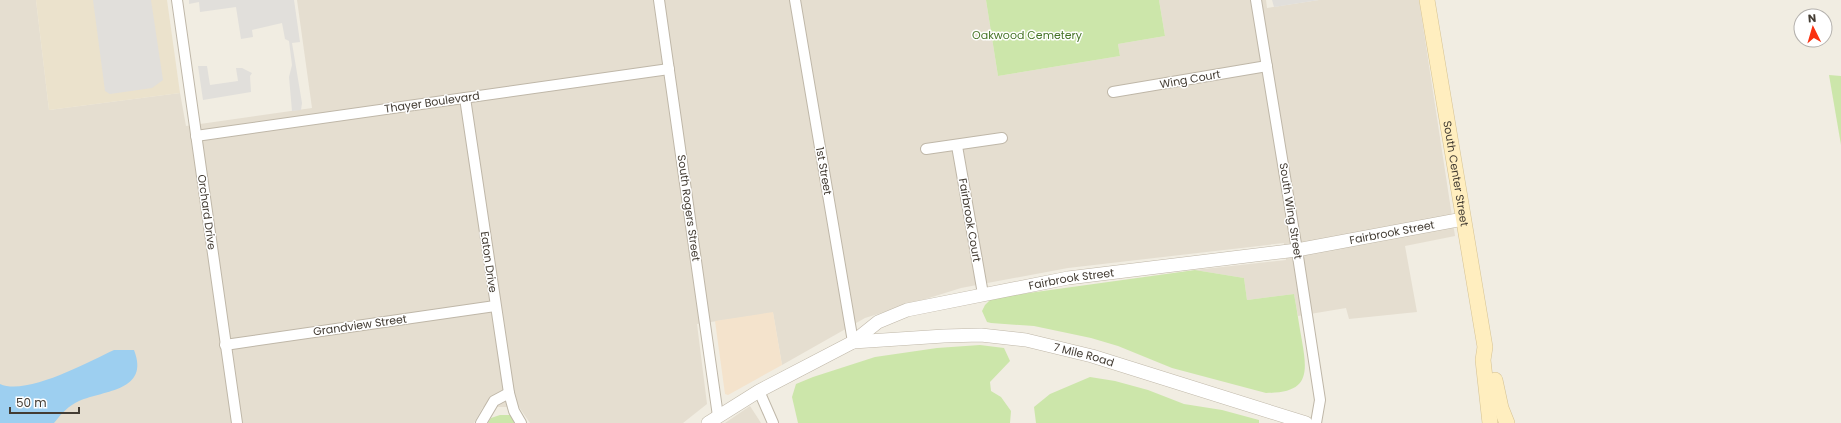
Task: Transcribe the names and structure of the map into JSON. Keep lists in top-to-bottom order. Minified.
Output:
{"streets":{"main road":["South Center Street"],"street":["Wing Court","Thayer Boulevard","1st Street","South Rogers Street","South Wing Street","Orchard Drive","Fairbrook Court","Fairbrook Street","Eaton Drive","Grandview Street","7 Mile Road"]},"crossings":[["Wing Court","South Wing Street"],["Thayer Boulevard","South Rogers Street"],["Thayer Boulevard","Orchard Drive"],["Thayer Boulevard","Eaton Drive"],["1st Street","Fairbrook Street"],["1st Street","7 Mile Road"],["South Center Street","Fairbrook Street"],["South Rogers Street","Fairbrook Street"],["South Wing Street","Fairbrook Street"],["Orchard Drive","Grandview Street"],["Fairbrook Court","Fairbrook Street"],["Fairbrook Street","7 Mile Road"],["Eaton Drive","Grandview Street"]],"parks":["Oakwood Cemetery"],"scale_bar":"50 m","north":"top"}
